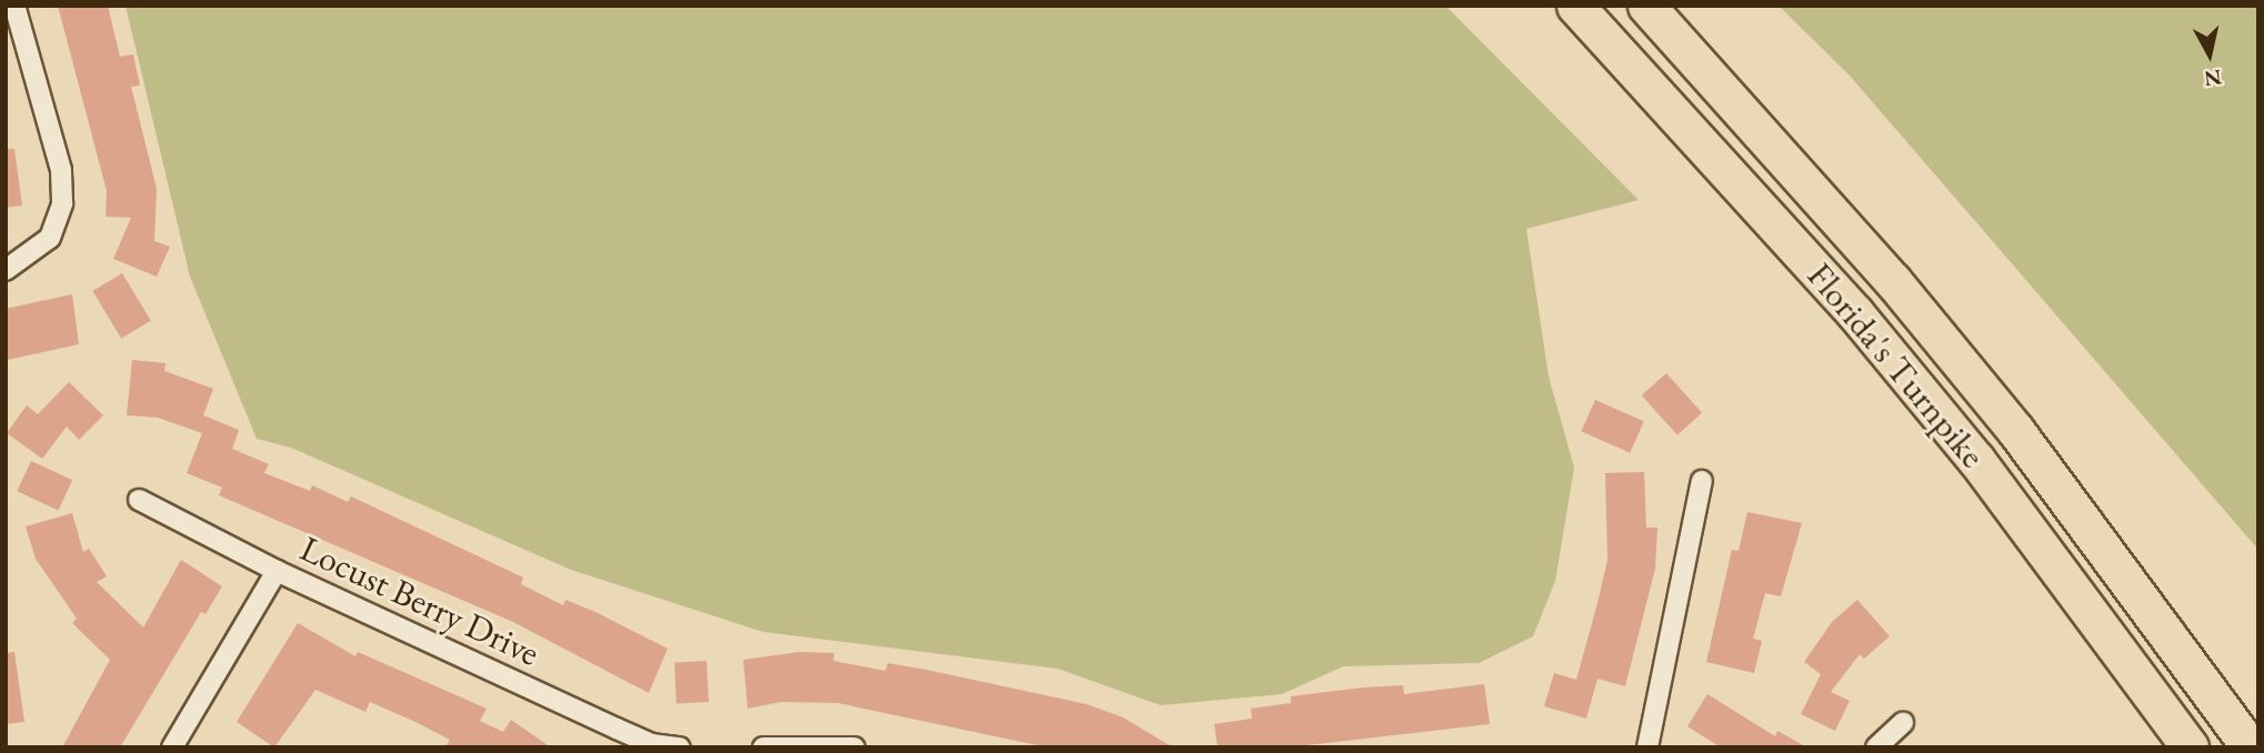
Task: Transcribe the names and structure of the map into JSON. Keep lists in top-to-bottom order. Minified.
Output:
{"streets":{"highway":["Florida's Turnpike"],"street":["Locust Berry Drive"]},"north":"bottom"}
